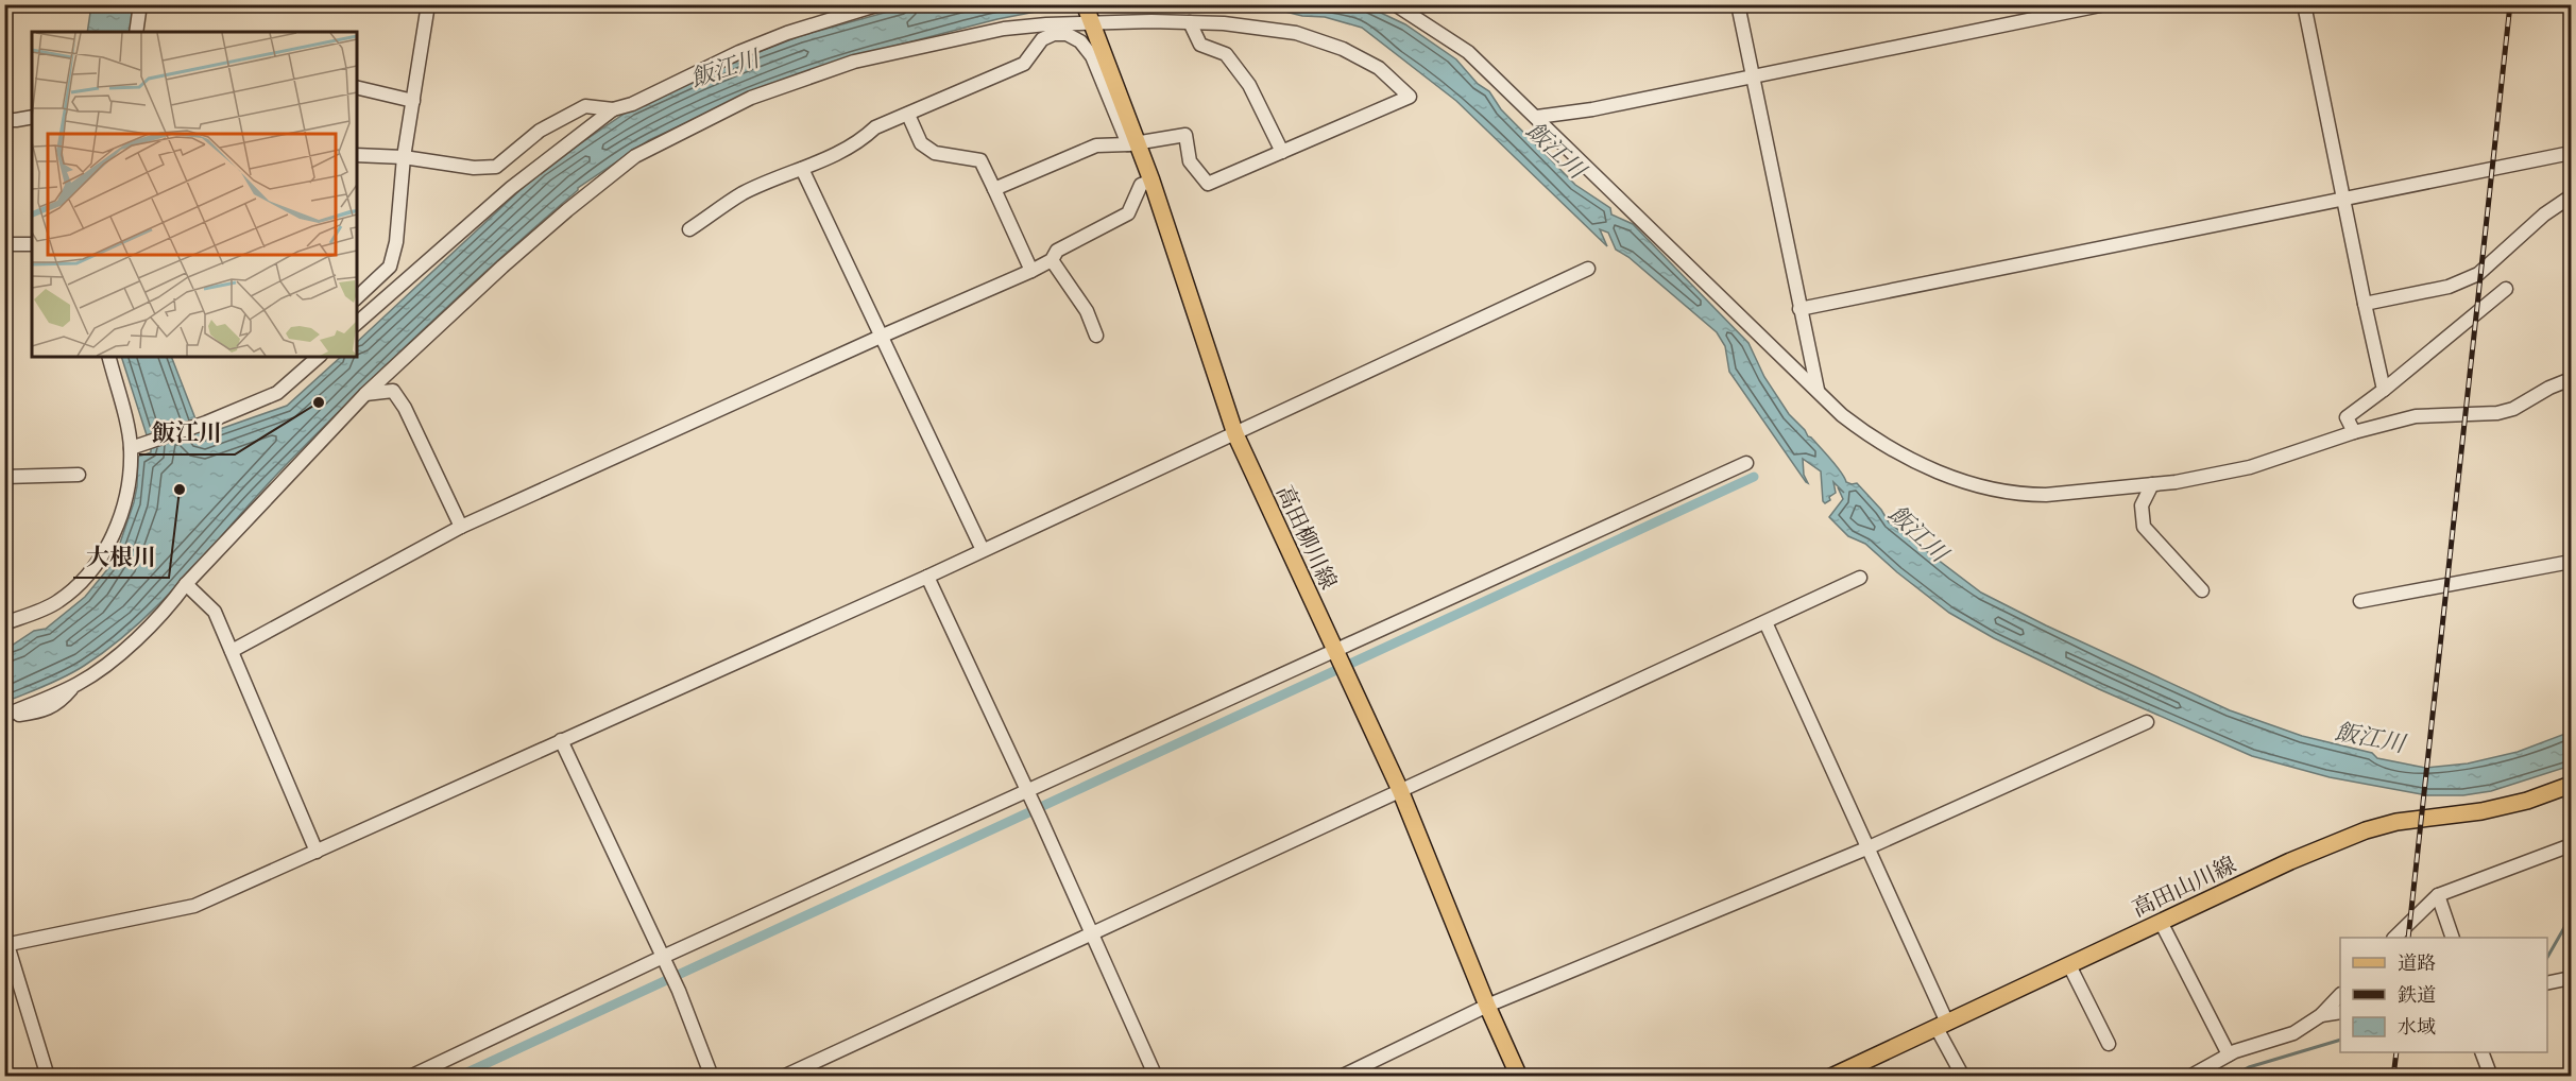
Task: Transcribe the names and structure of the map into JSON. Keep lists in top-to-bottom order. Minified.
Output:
{"streets":{"main road":["高田柳川線","高田山川線"]},"water":["飯江川"],"places":["飯江川","大根川"],"legend":["道路","鉄道","水域"]}
